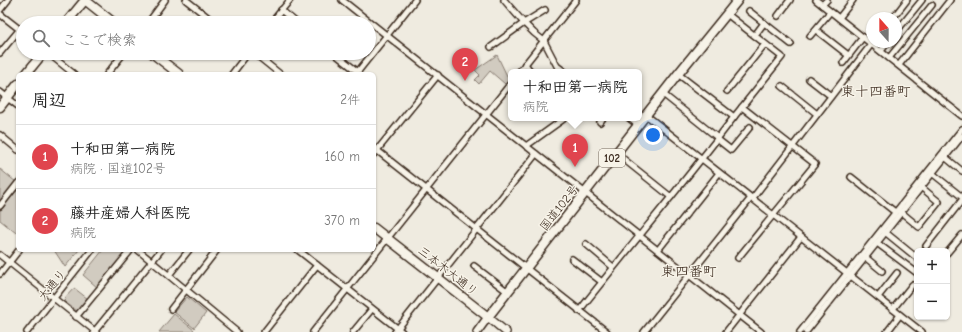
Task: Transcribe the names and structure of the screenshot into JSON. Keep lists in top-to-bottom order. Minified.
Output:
{"streets":{"highway":["102","国道102号","三本木大通り"],"street":["大通り"]},"crossings":[["国道102号","三本木大通り"]],"districts":["東十四番町","東四番町"],"north":"top","page":{"search":"ここで検索","pins":["2","1"],"popup":["十和田第一病院","病院"],"heading":["周辺","2件"],"list":[{"mark":"1","name":"十和田第一病院","note":"病院 · 国道102号","value":"160 m"},{"mark":"2","name":"藤井産婦人科医院","note":"病院","value":"370 m"}],"map_buttons":["+","−"]}}
